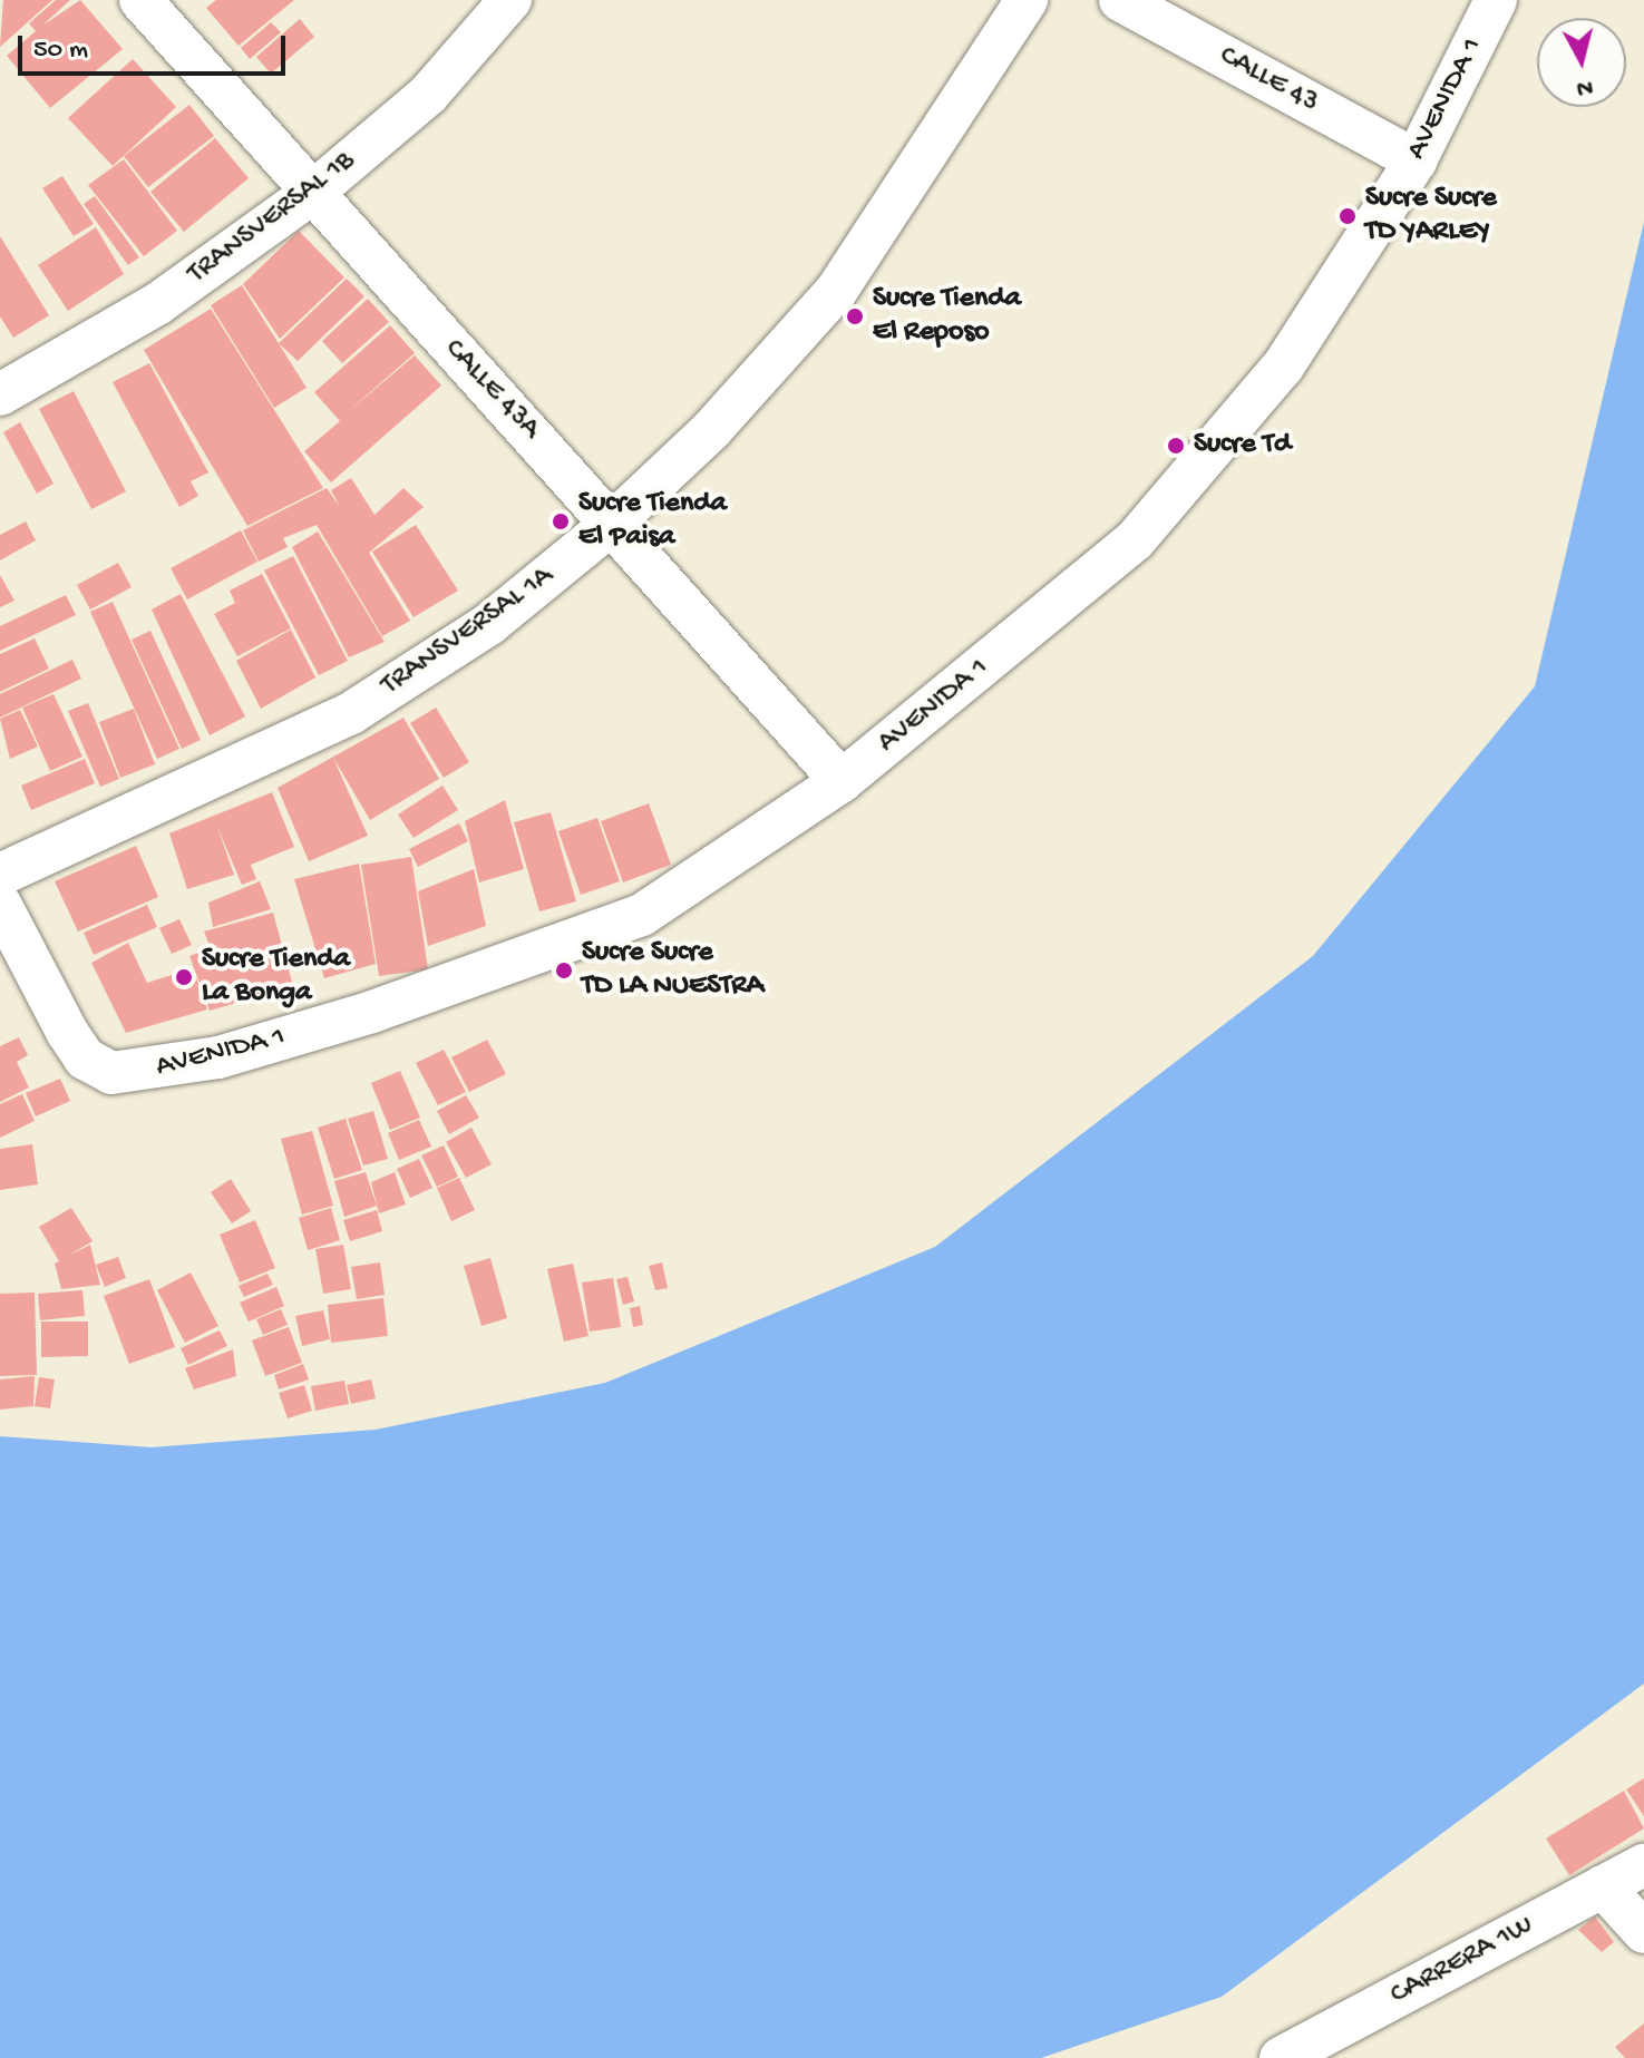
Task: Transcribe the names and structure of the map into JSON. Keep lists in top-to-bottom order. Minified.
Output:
{"streets":{"street":["CALLE 43","AVENIDA 1","TRANSVERSAL 1B","CALLE 43A","TRANSVERSAL 1A","CARRERA 1W"]},"crossings":[["CALLE 43","AVENIDA 1"],["AVENIDA 1","CALLE 43A"],["TRANSVERSAL 1B","CALLE 43A"],["CALLE 43A","TRANSVERSAL 1A"]],"places":["Sucre Sucre TD YARLEY","Sucre Tienda El Reposo","Sucre Td","Sucre Tienda El Paisa","Sucre Sucre TD LA NUESTRA","Sucre Tienda La Bonga"],"scale_bar":"50 m","north":"bottom"}
